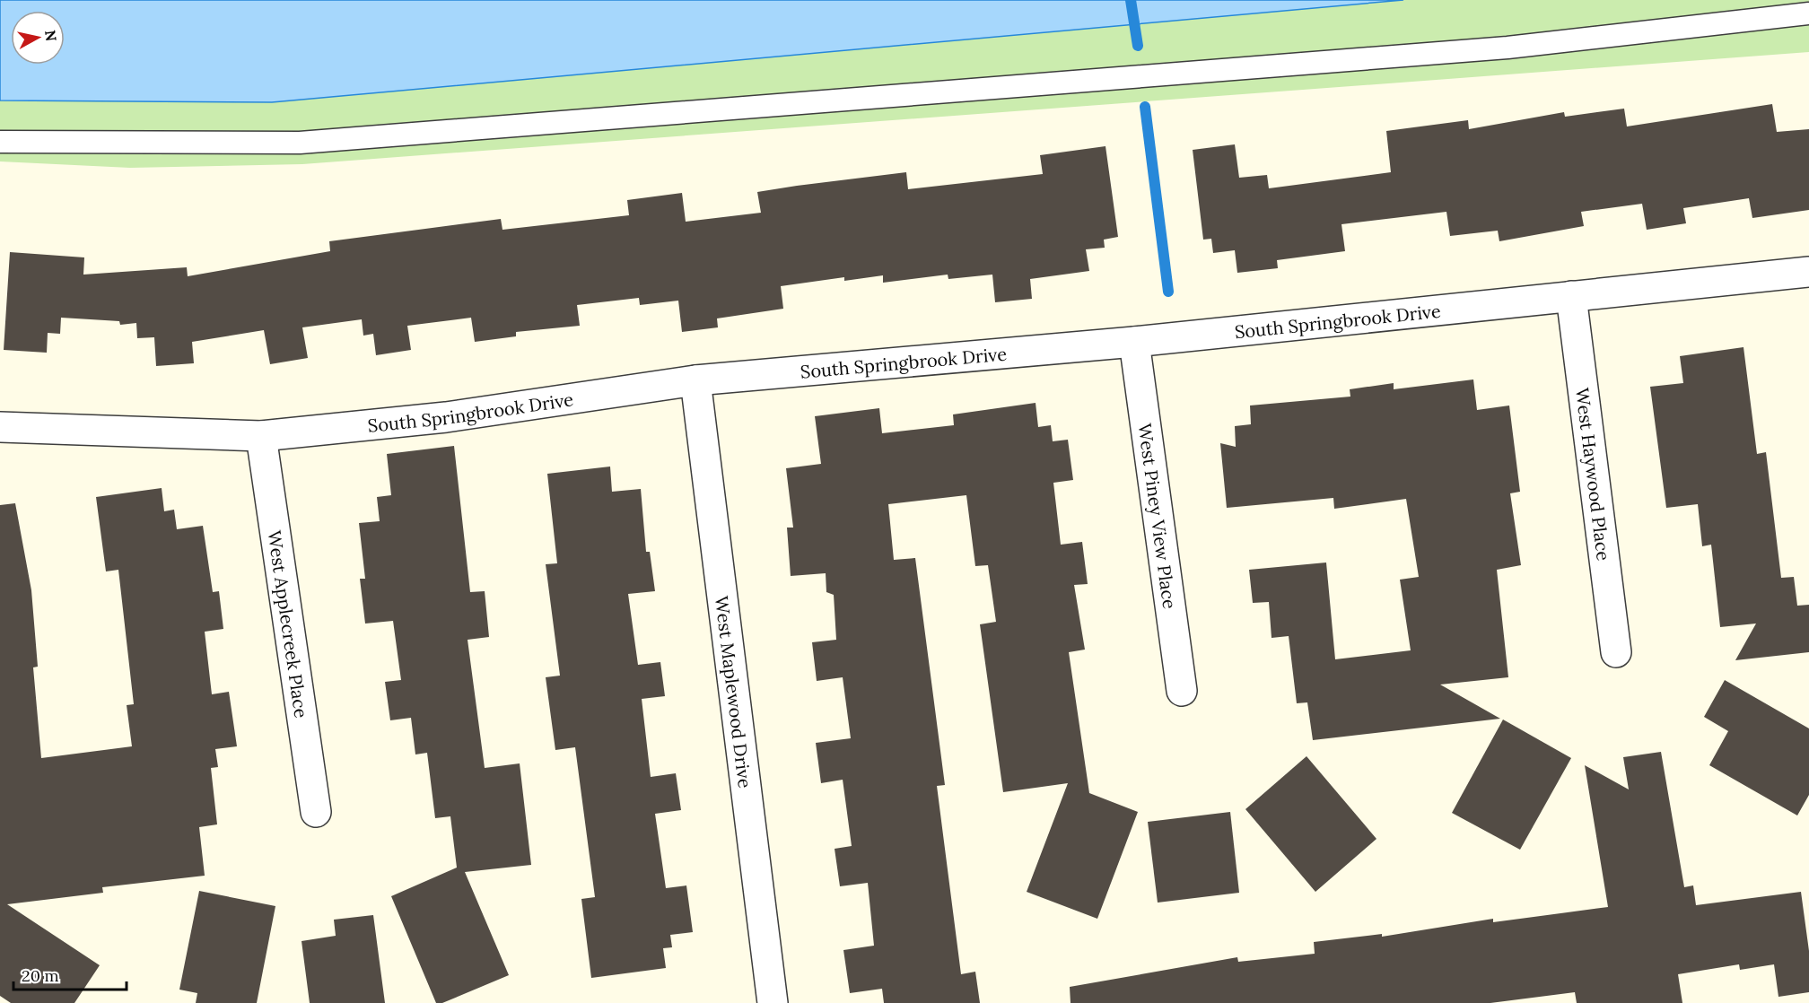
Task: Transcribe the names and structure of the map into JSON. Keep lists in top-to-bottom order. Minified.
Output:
{"streets":{"street":["South Springbrook Drive","West Haywood Place","West Piney View Place","West Applecreek Place","West Maplewood Drive"]},"crossings":[["South Springbrook Drive","West Haywood Place"],["South Springbrook Drive","West Piney View Place"],["South Springbrook Drive","West Applecreek Place"],["South Springbrook Drive","West Maplewood Drive"]],"scale_bar":"20 m","north":"right"}
